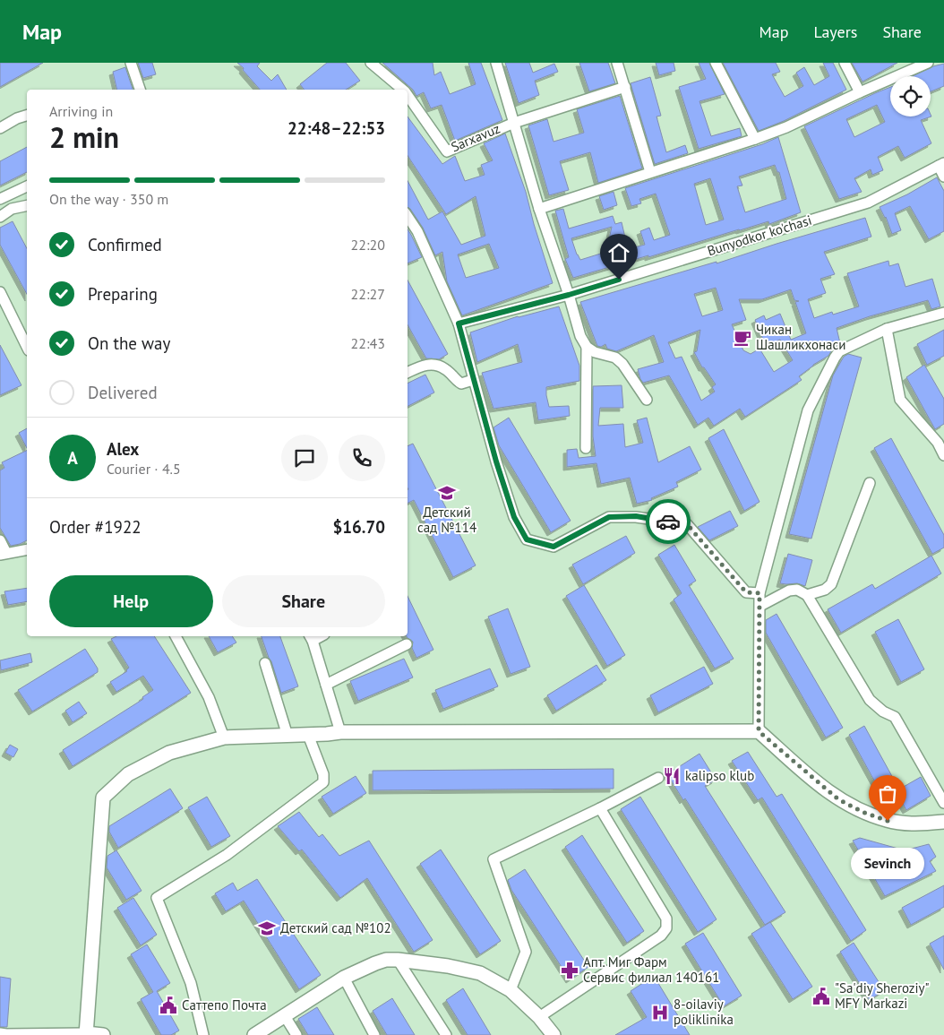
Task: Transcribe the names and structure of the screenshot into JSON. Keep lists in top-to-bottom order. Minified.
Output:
{"streets":{"street":["Sarxavuz","Bunyodkor ko'chasi"]},"places":{"cafe":["Чикан Шашликхонаси"],"school or university":["Детский сад №114","Детский сад №102"],"restaurant":["kalipso klub"],"other":["Sevinch"],"pharmacy":["Апт. Миг Фарм Сервис филиал 140161"],"public building":["\"Sa'diy Sheroziy\" MFY Markazi","Саттепо Почта"],"hospital":["8-oilaviy poliklinika"]},"page":{"header":"Map","nav":["Map","Layers","Share"],"heading":["2 min","Arriving in","22:48–22:53"],"panel":["Alex","Courier · 4.5","Order #1922","$16.70"],"bar":"On the way · 350 m","list":[["Confirmed","22:20"],["Preparing","22:27"],["On the way","22:43"],"Delivered"],"round":"A","buttons":["Help","Share"],"bubble":"Sevinch"}}
